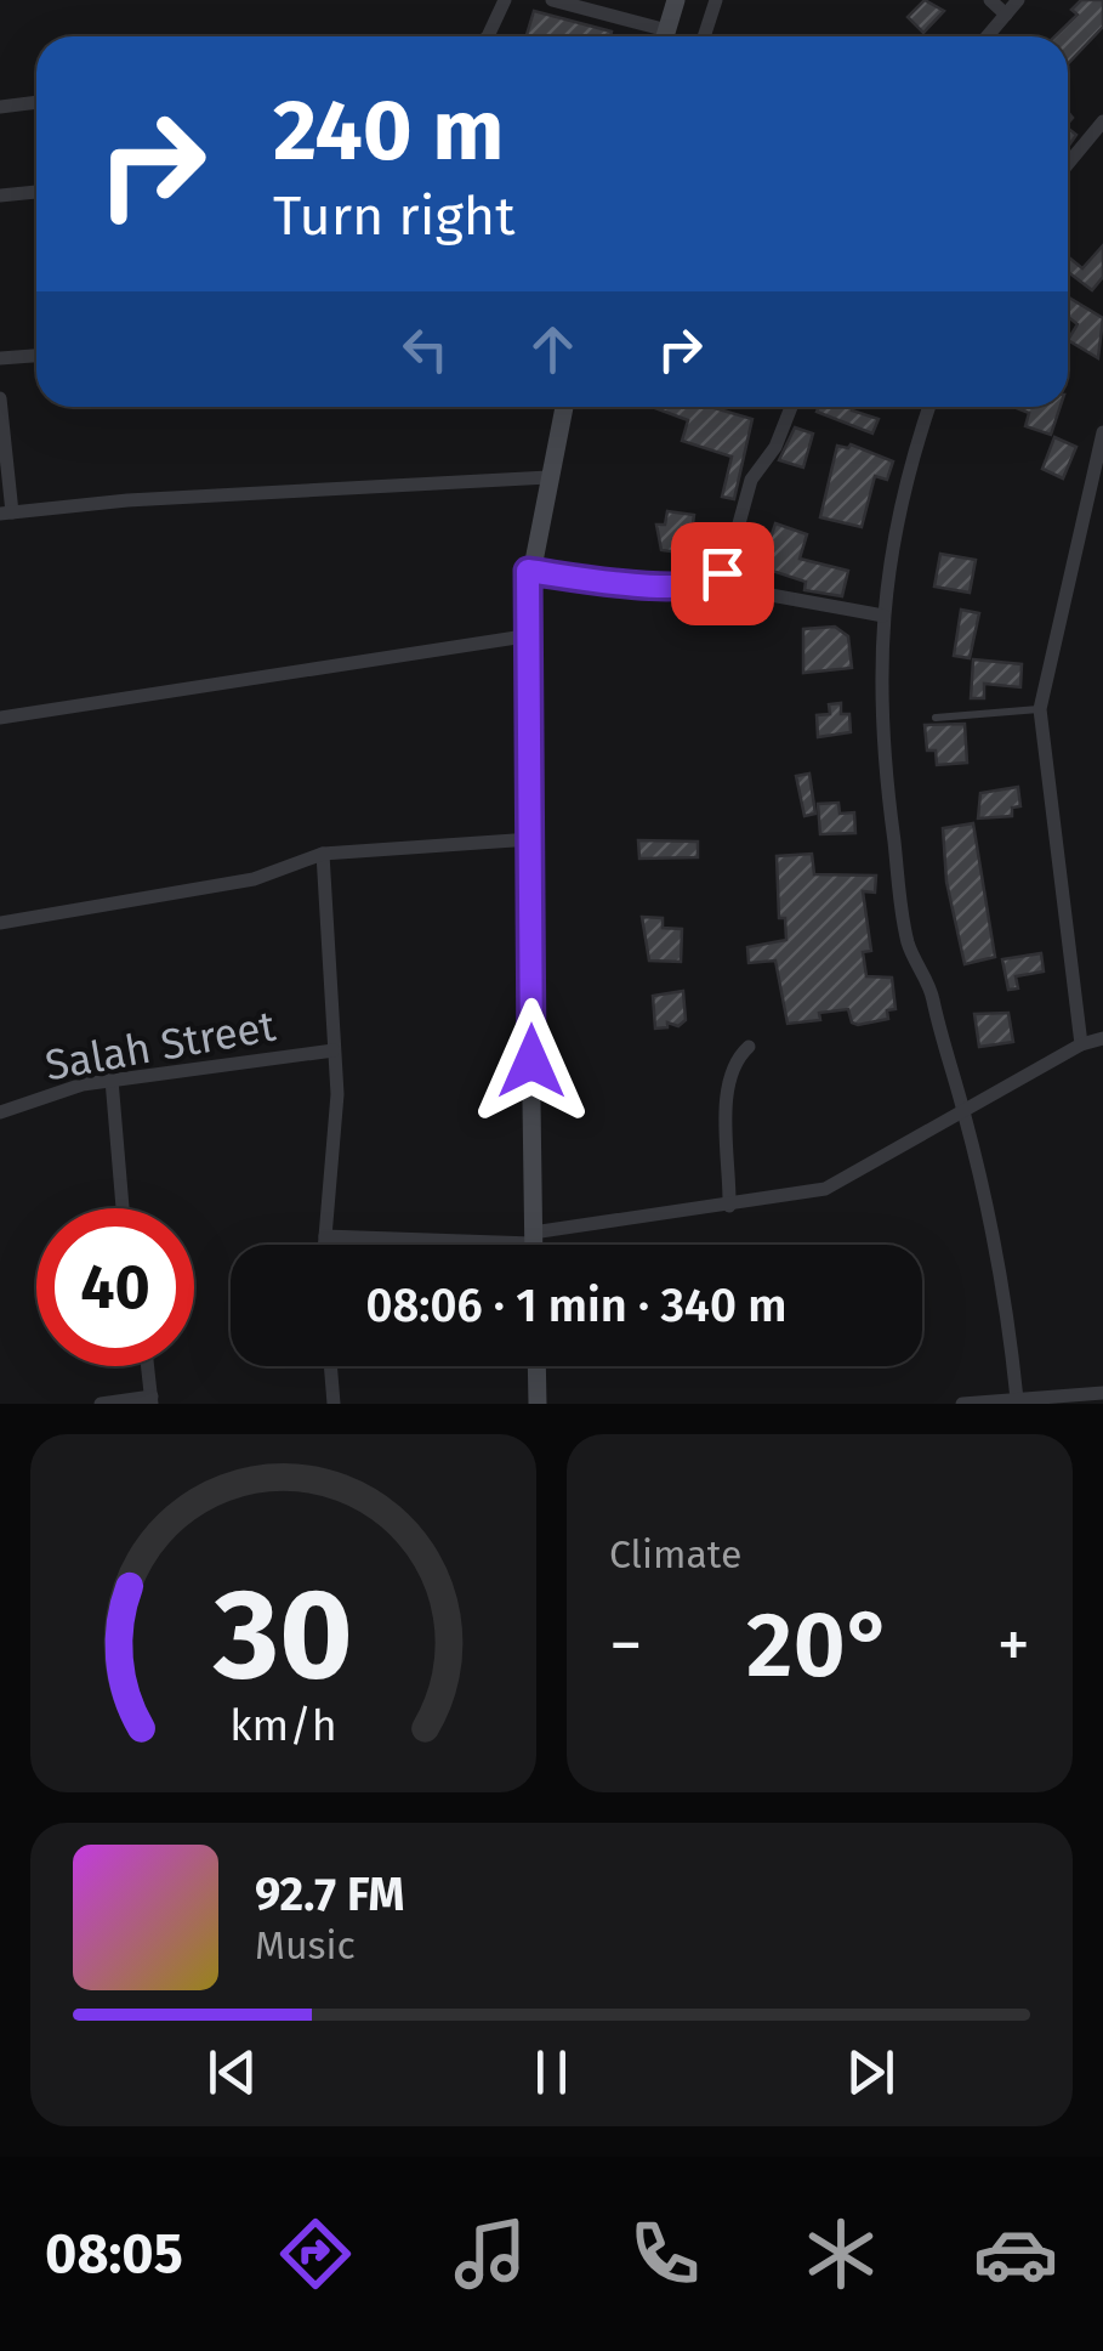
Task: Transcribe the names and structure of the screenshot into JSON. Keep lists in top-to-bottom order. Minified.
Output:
{"streets":{"street":["Salah Street"]},"page":{"turn":["240 m","Turn right"],"limit":"40","trip":"08:06 · 1 min · 340 m","tile":"Climate","heat":["−","20°","+"],"song":["92.7 FM","Music"],"tabs":"08:05","gauge":["30","km/h"]}}
